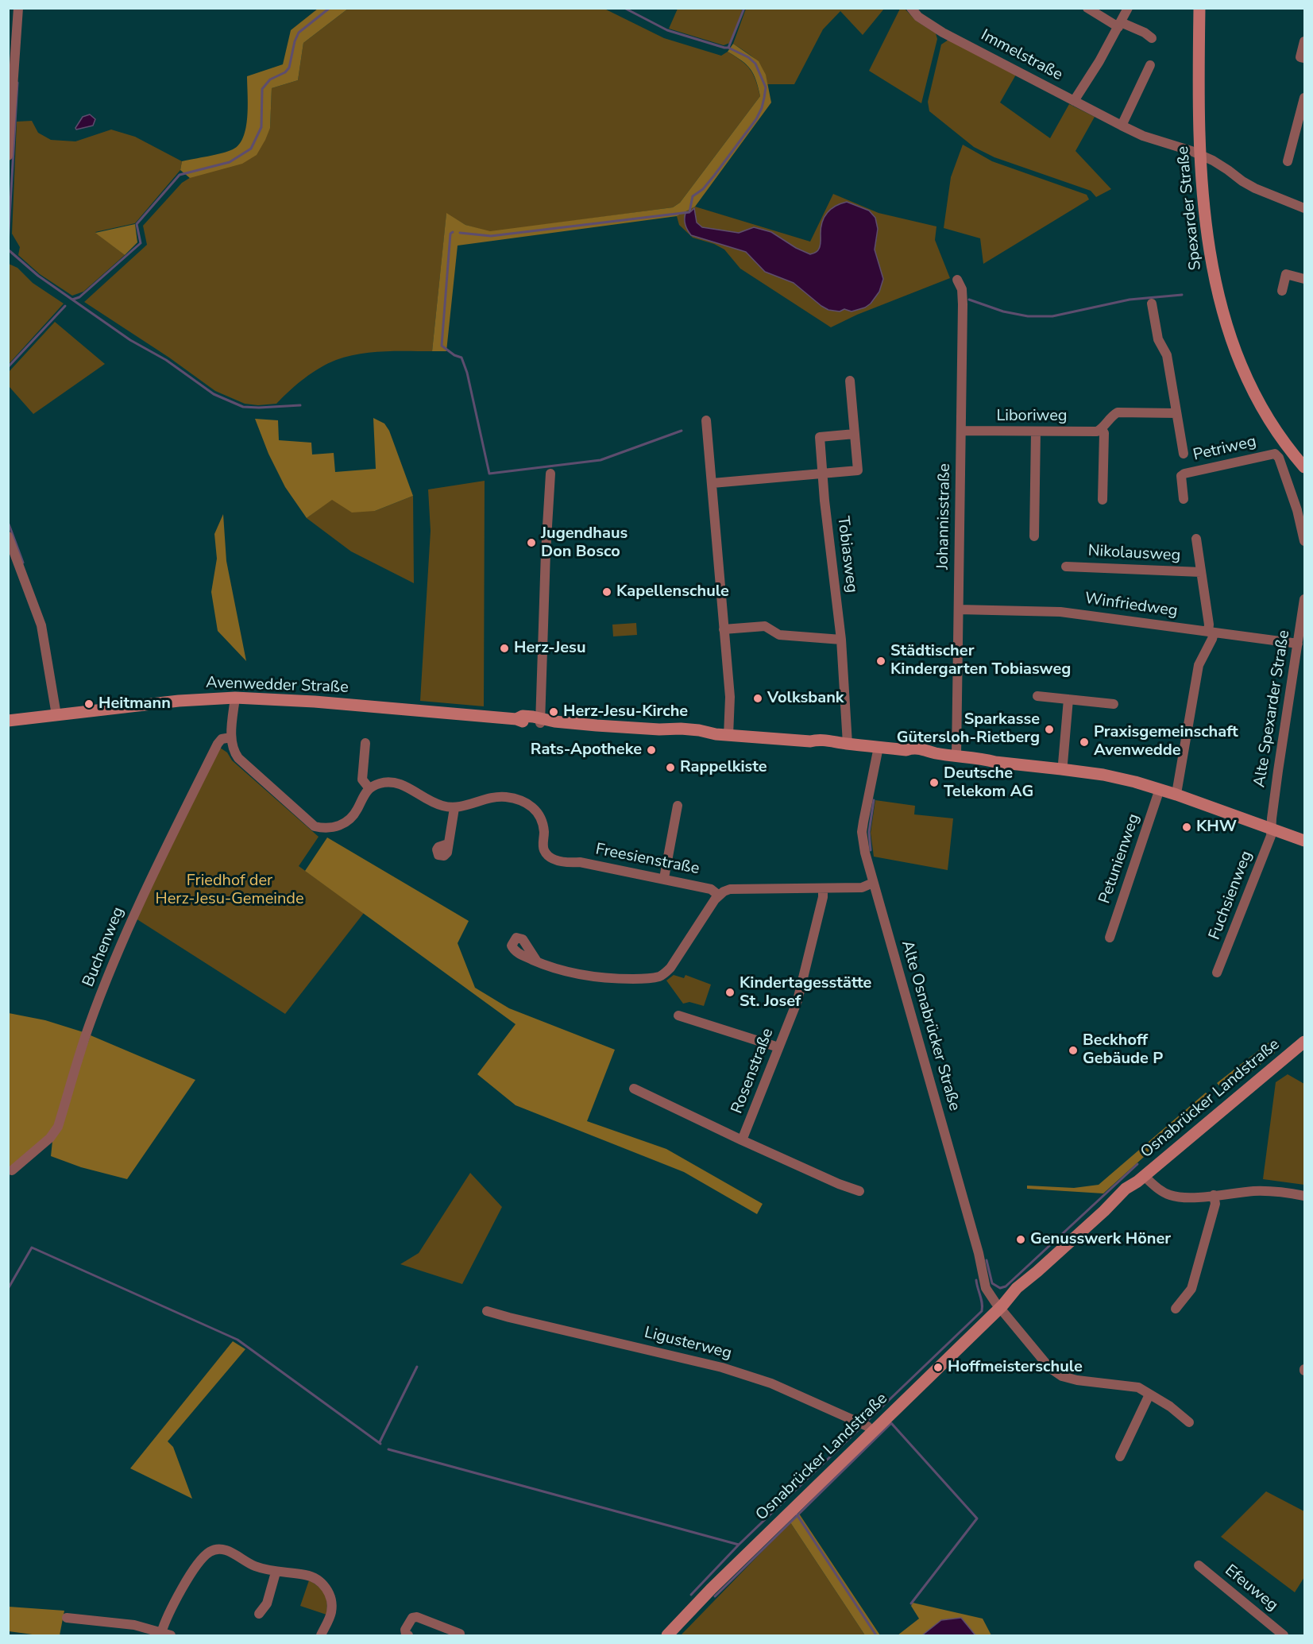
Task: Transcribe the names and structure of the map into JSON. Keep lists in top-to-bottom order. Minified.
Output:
{"streets":{"main road":["Spexarder Straße","Avenwedder Straße","Osnabrücker Landstraße"],"street":["Immelstraße","Liboriweg","Petriweg","Johannisstraße","Nikolausweg","Tobiasweg","Winfriedweg","Alte Spexarder Straße","Petunienweg","Freesienstraße","Fuchsienweg","Buchenweg","Alte Osnabrücker Straße","Rosenstraße","Ligusterweg","Efeuweg"]},"crossings":[["Immelstraße","Spexarder Straße"],["Liboriweg","Johannisstraße"],["Johannisstraße","Winfriedweg"],["Johannisstraße","Avenwedder Straße"],["Nikolausweg","Winfriedweg"],["Tobiasweg","Avenwedder Straße"],["Winfriedweg","Alte Spexarder Straße"],["Avenwedder Straße","Alte Spexarder Straße"],["Avenwedder Straße","Petunienweg"],["Avenwedder Straße","Fuchsienweg"],["Avenwedder Straße","Alte Osnabrücker Straße"],["Alte Spexarder Straße","Fuchsienweg"],["Alte Osnabrücker Straße","Osnabrücker Landstraße"],["Osnabrücker Landstraße","Ligusterweg"]],"parks":["Friedhof der Herz-Jesu-Gemeinde"],"places":["Jugendhaus Don Bosco","Kapellenschule","Herz-Jesu","Städtischer Kindergarten Tobiasweg","Volksbank","Heitmann","Herz-Jesu-Kirche","Sparkasse Gütersloh-Rietberg","Praxisgemeinschaft Avenwedde","Rats-Apotheke","Rappelkiste","Deutsche Telekom AG","KHW","Kindertagesstätte St. Josef","Beckhoff Gebäude P","Genusswerk Höner","Hoffmeisterschule"]}
